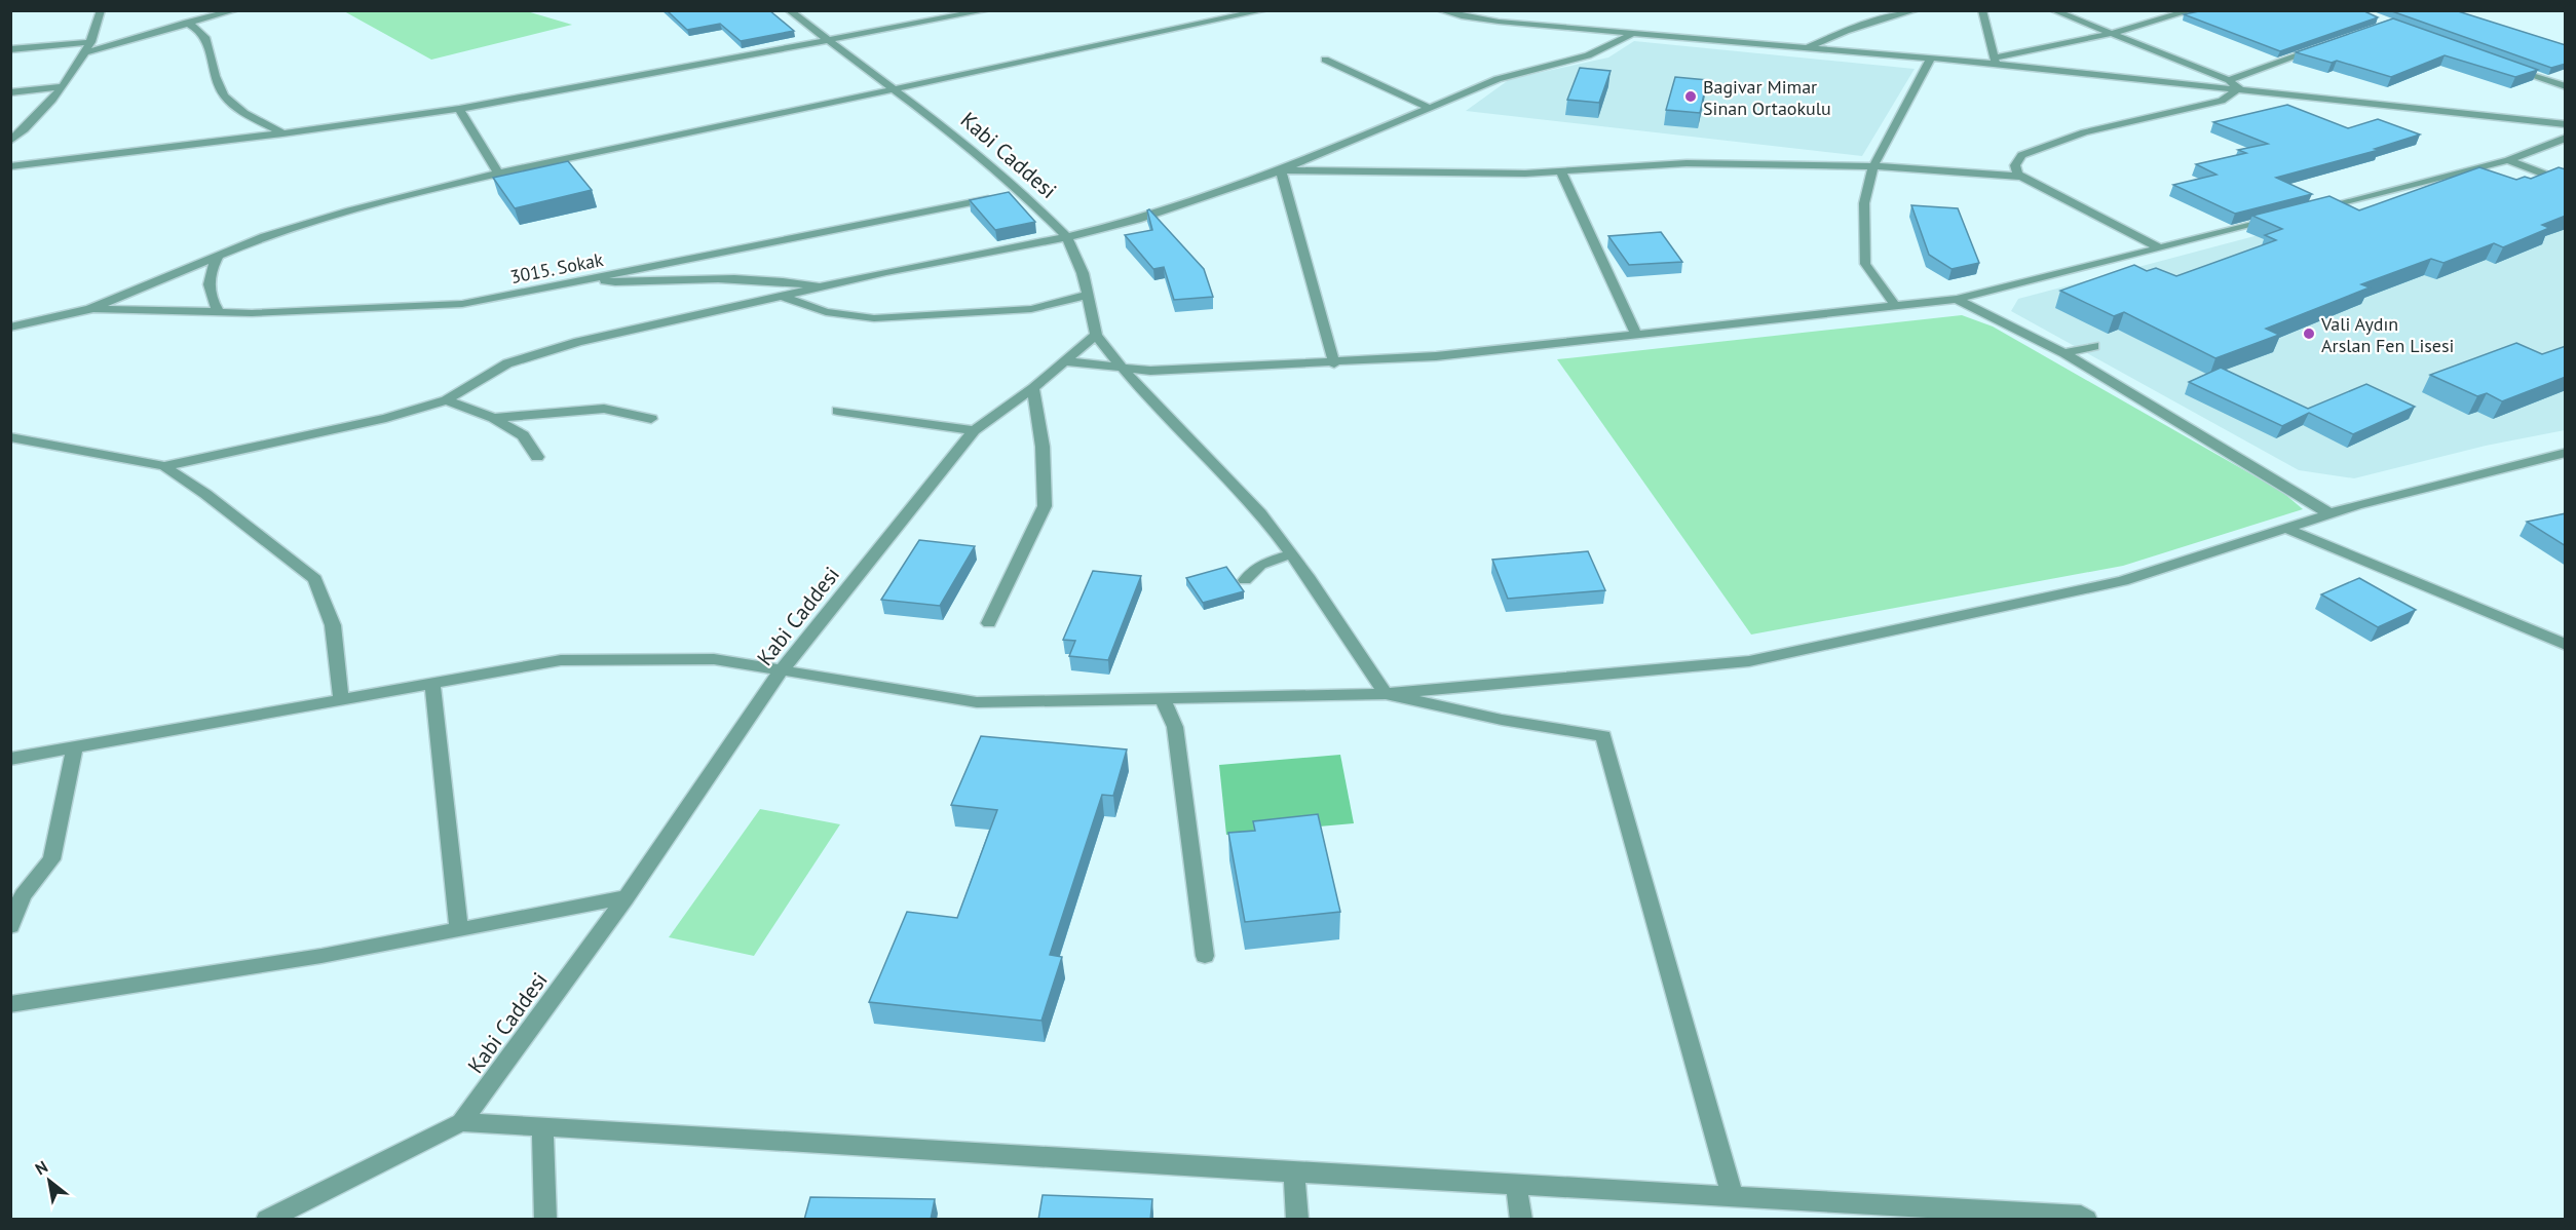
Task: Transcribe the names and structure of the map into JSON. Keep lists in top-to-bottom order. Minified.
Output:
{"streets":{"street":["Kabi Caddesi","3015. Sokak"]},"crossings":[["Kabi Caddesi","3015. Sokak"]],"places":["Bagivar Mimar Sinan Ortaokulu","Vali Aydın Arslan Fen Lisesi"],"north":"top left"}
